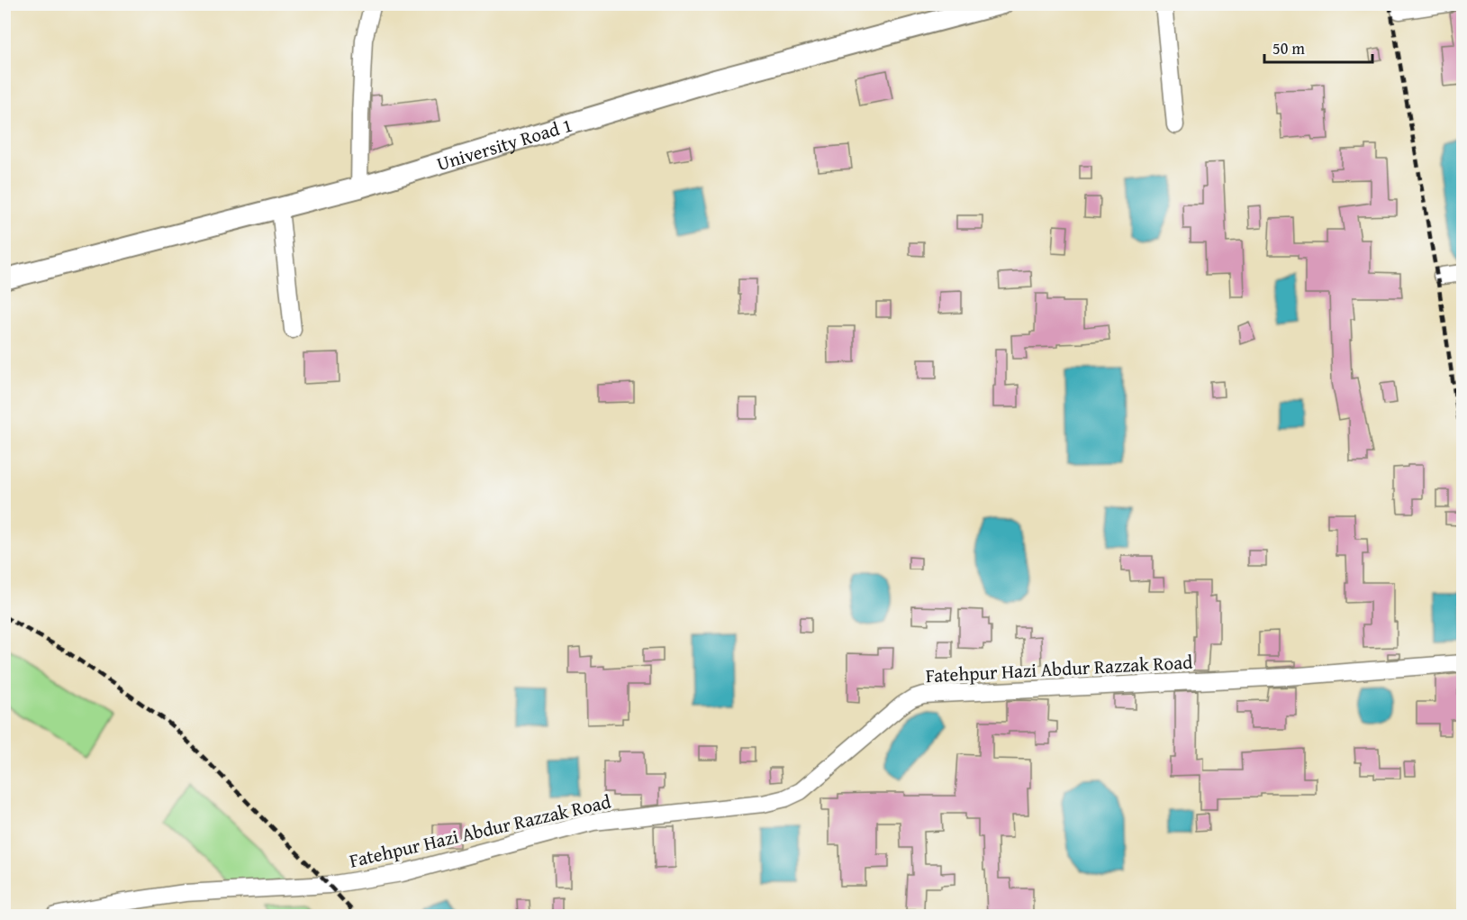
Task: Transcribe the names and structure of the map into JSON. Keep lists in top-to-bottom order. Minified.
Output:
{"streets":{"main road":["University Road 1"],"street":["Fatehpur Hazi Abdur Razzak Road"]},"scale_bar":"50 m"}
